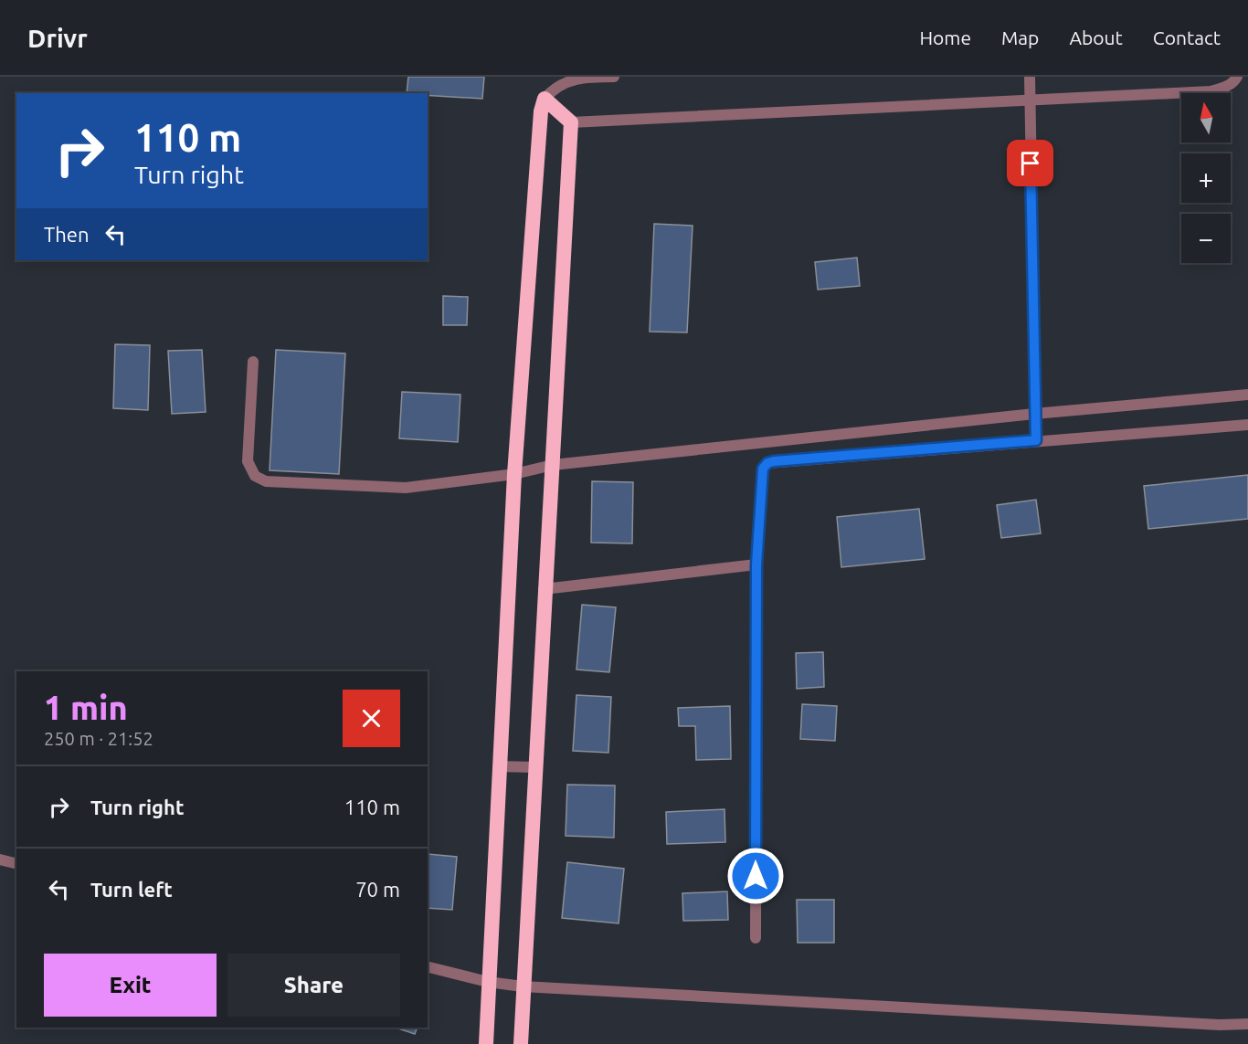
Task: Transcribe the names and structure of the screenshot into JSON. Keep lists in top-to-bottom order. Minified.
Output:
{"north":"top","page":{"header":"Drivr","nav":["Home","Map","About","Contact"],"map_buttons":["+","−"],"turn":["110 m","Turn right"],"then":"Then","heading":["1 min","250 m · 21:52"],"list":[{"name":"Turn right","value":"110 m"},{"name":"Turn left","value":"70 m"}],"buttons":["Exit","Share"]}}
